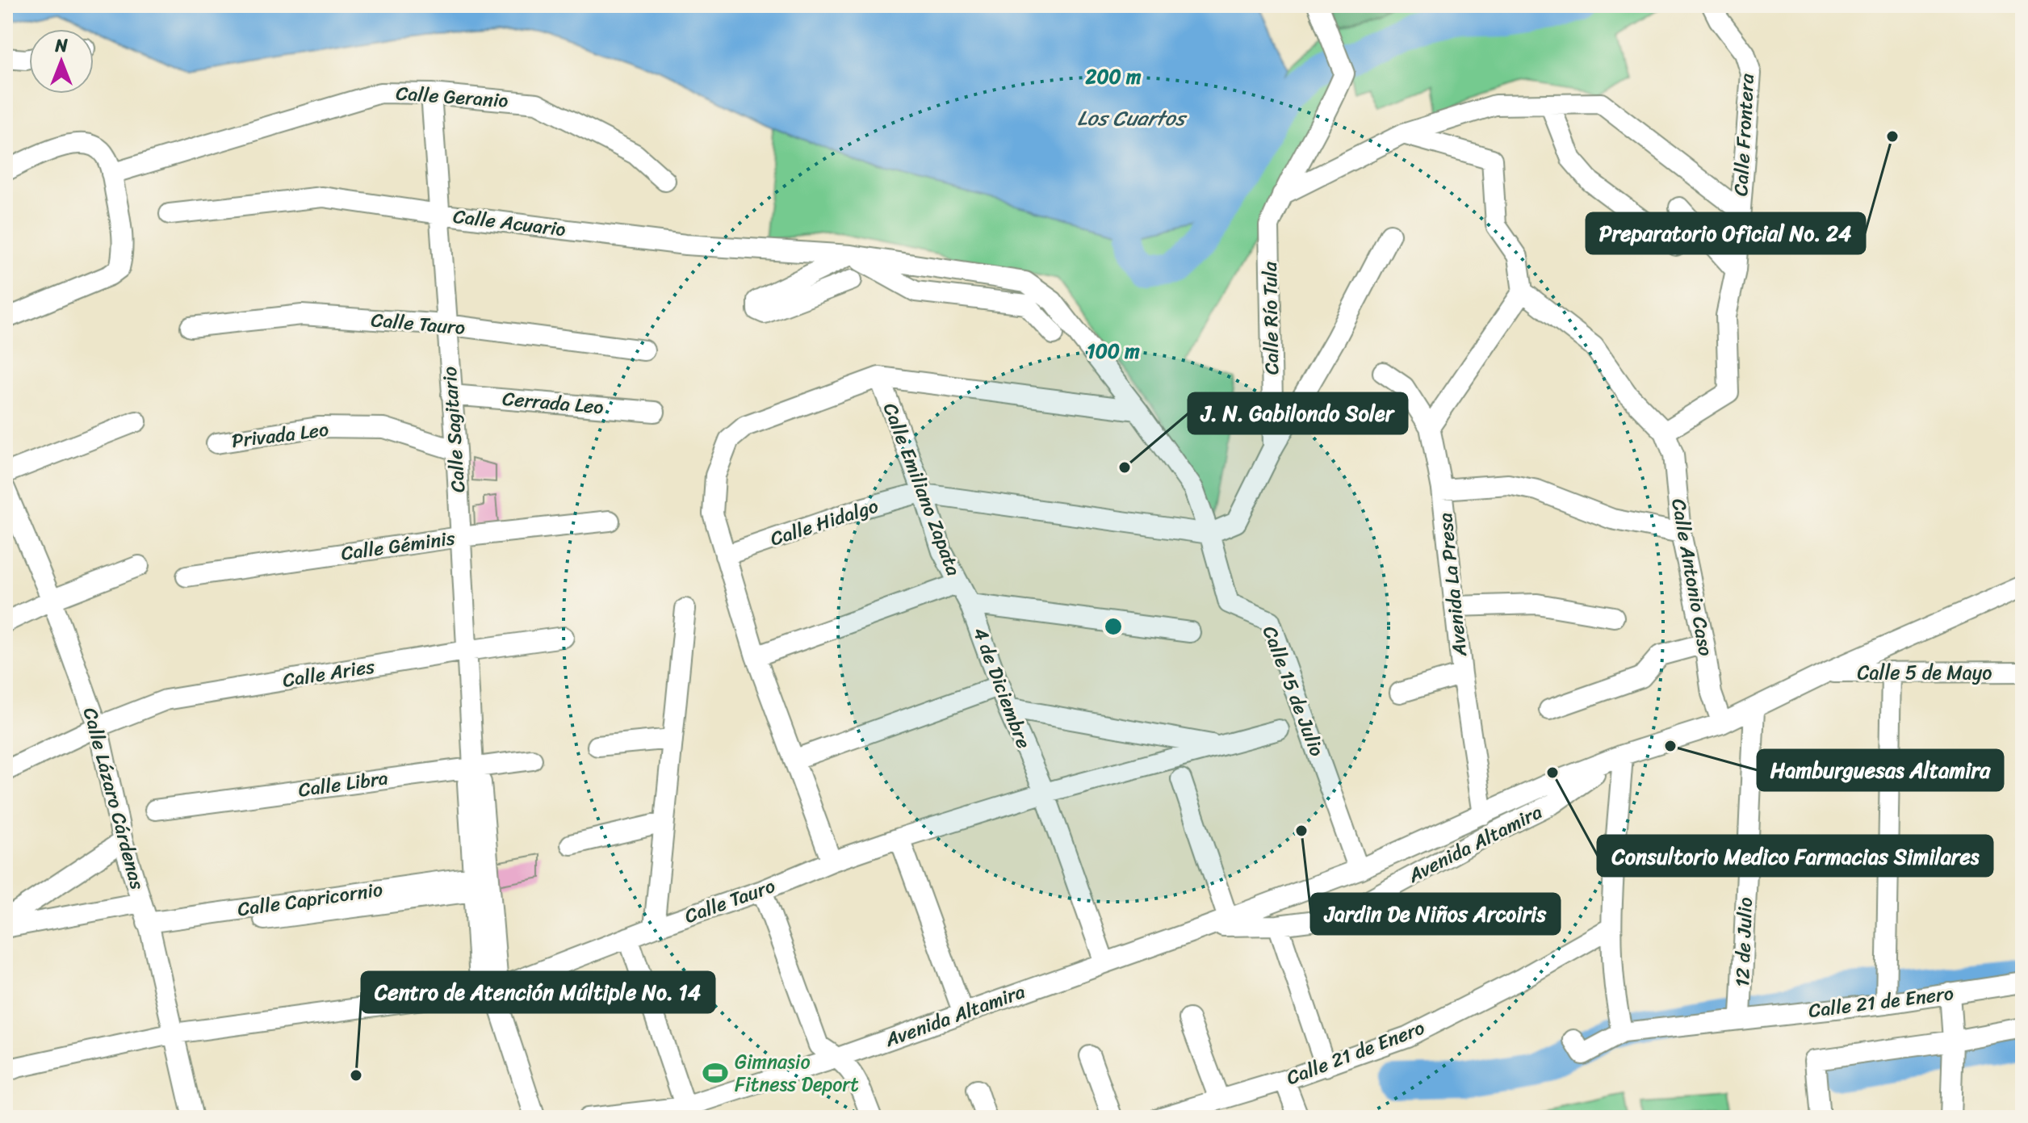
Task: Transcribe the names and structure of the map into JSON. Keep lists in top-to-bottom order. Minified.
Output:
{"streets":{"street":["Calle Geranio","Calle Frontera","Calle Acuario","Calle Río Tula","Calle Tauro","Cerrada Leo","Calle Sagitario","Privada Leo","Calle Emiliano Zapata","Calle Hidalgo","Calle Géminis","Calle Antonio Caso","Avenida La Presa","Calle 5 de Mayo","Calle Aries","4 de Diciembre","Calle 15 de Julio","Calle Libra","Calle Lázaro Cárdenas","Avenida Altamira","Calle Capricornio","12 de Julio","Calle 21 de Enero"]},"crossings":[["Calle Geranio","Calle Sagitario"],["Calle Frontera","Calle Antonio Caso"],["Calle Acuario","Calle Río Tula"],["Calle Acuario","Calle Sagitario"],["Calle Acuario","Calle 15 de Julio"],["Calle Río Tula","Calle 15 de Julio"],["Calle Tauro","Calle Sagitario"],["Calle Tauro","4 de Diciembre"],["Calle Tauro","Calle Lázaro Cárdenas"],["Cerrada Leo","Calle Sagitario"],["Calle Sagitario","Privada Leo"],["Calle Sagitario","Calle Géminis"],["Calle Sagitario","Calle Aries"],["Calle Sagitario","Calle Libra"],["Calle Sagitario","Calle Capricornio"],["Calle Emiliano Zapata","Calle Hidalgo"],["Calle Emiliano Zapata","4 de Diciembre"],["Calle Antonio Caso","Avenida Altamira"],["Avenida La Presa","Avenida Altamira"],["Calle 5 de Mayo","Avenida Altamira"],["Calle Aries","Calle Lázaro Cárdenas"],["4 de Diciembre","Avenida Altamira"],["Calle 15 de Julio","Avenida Altamira"],["Calle Lázaro Cárdenas","Calle Capricornio"],["Avenida Altamira","12 de Julio"],["12 de Julio","Calle 21 de Enero"]],"water":["Los Cuartos"],"places":{"other":["Preparatorio Oficial No. 24","J. N. Gabilondo Soler","Hamburguesas Altamira","Consultorio Medico Farmacias Similares","Jardin De Niños Arcoiris","Centro de Atención Múltiple No. 14"],"sports":["Gimnasio Fitness Deport"]},"north":"top","rings":["200 m","100 m"]}
